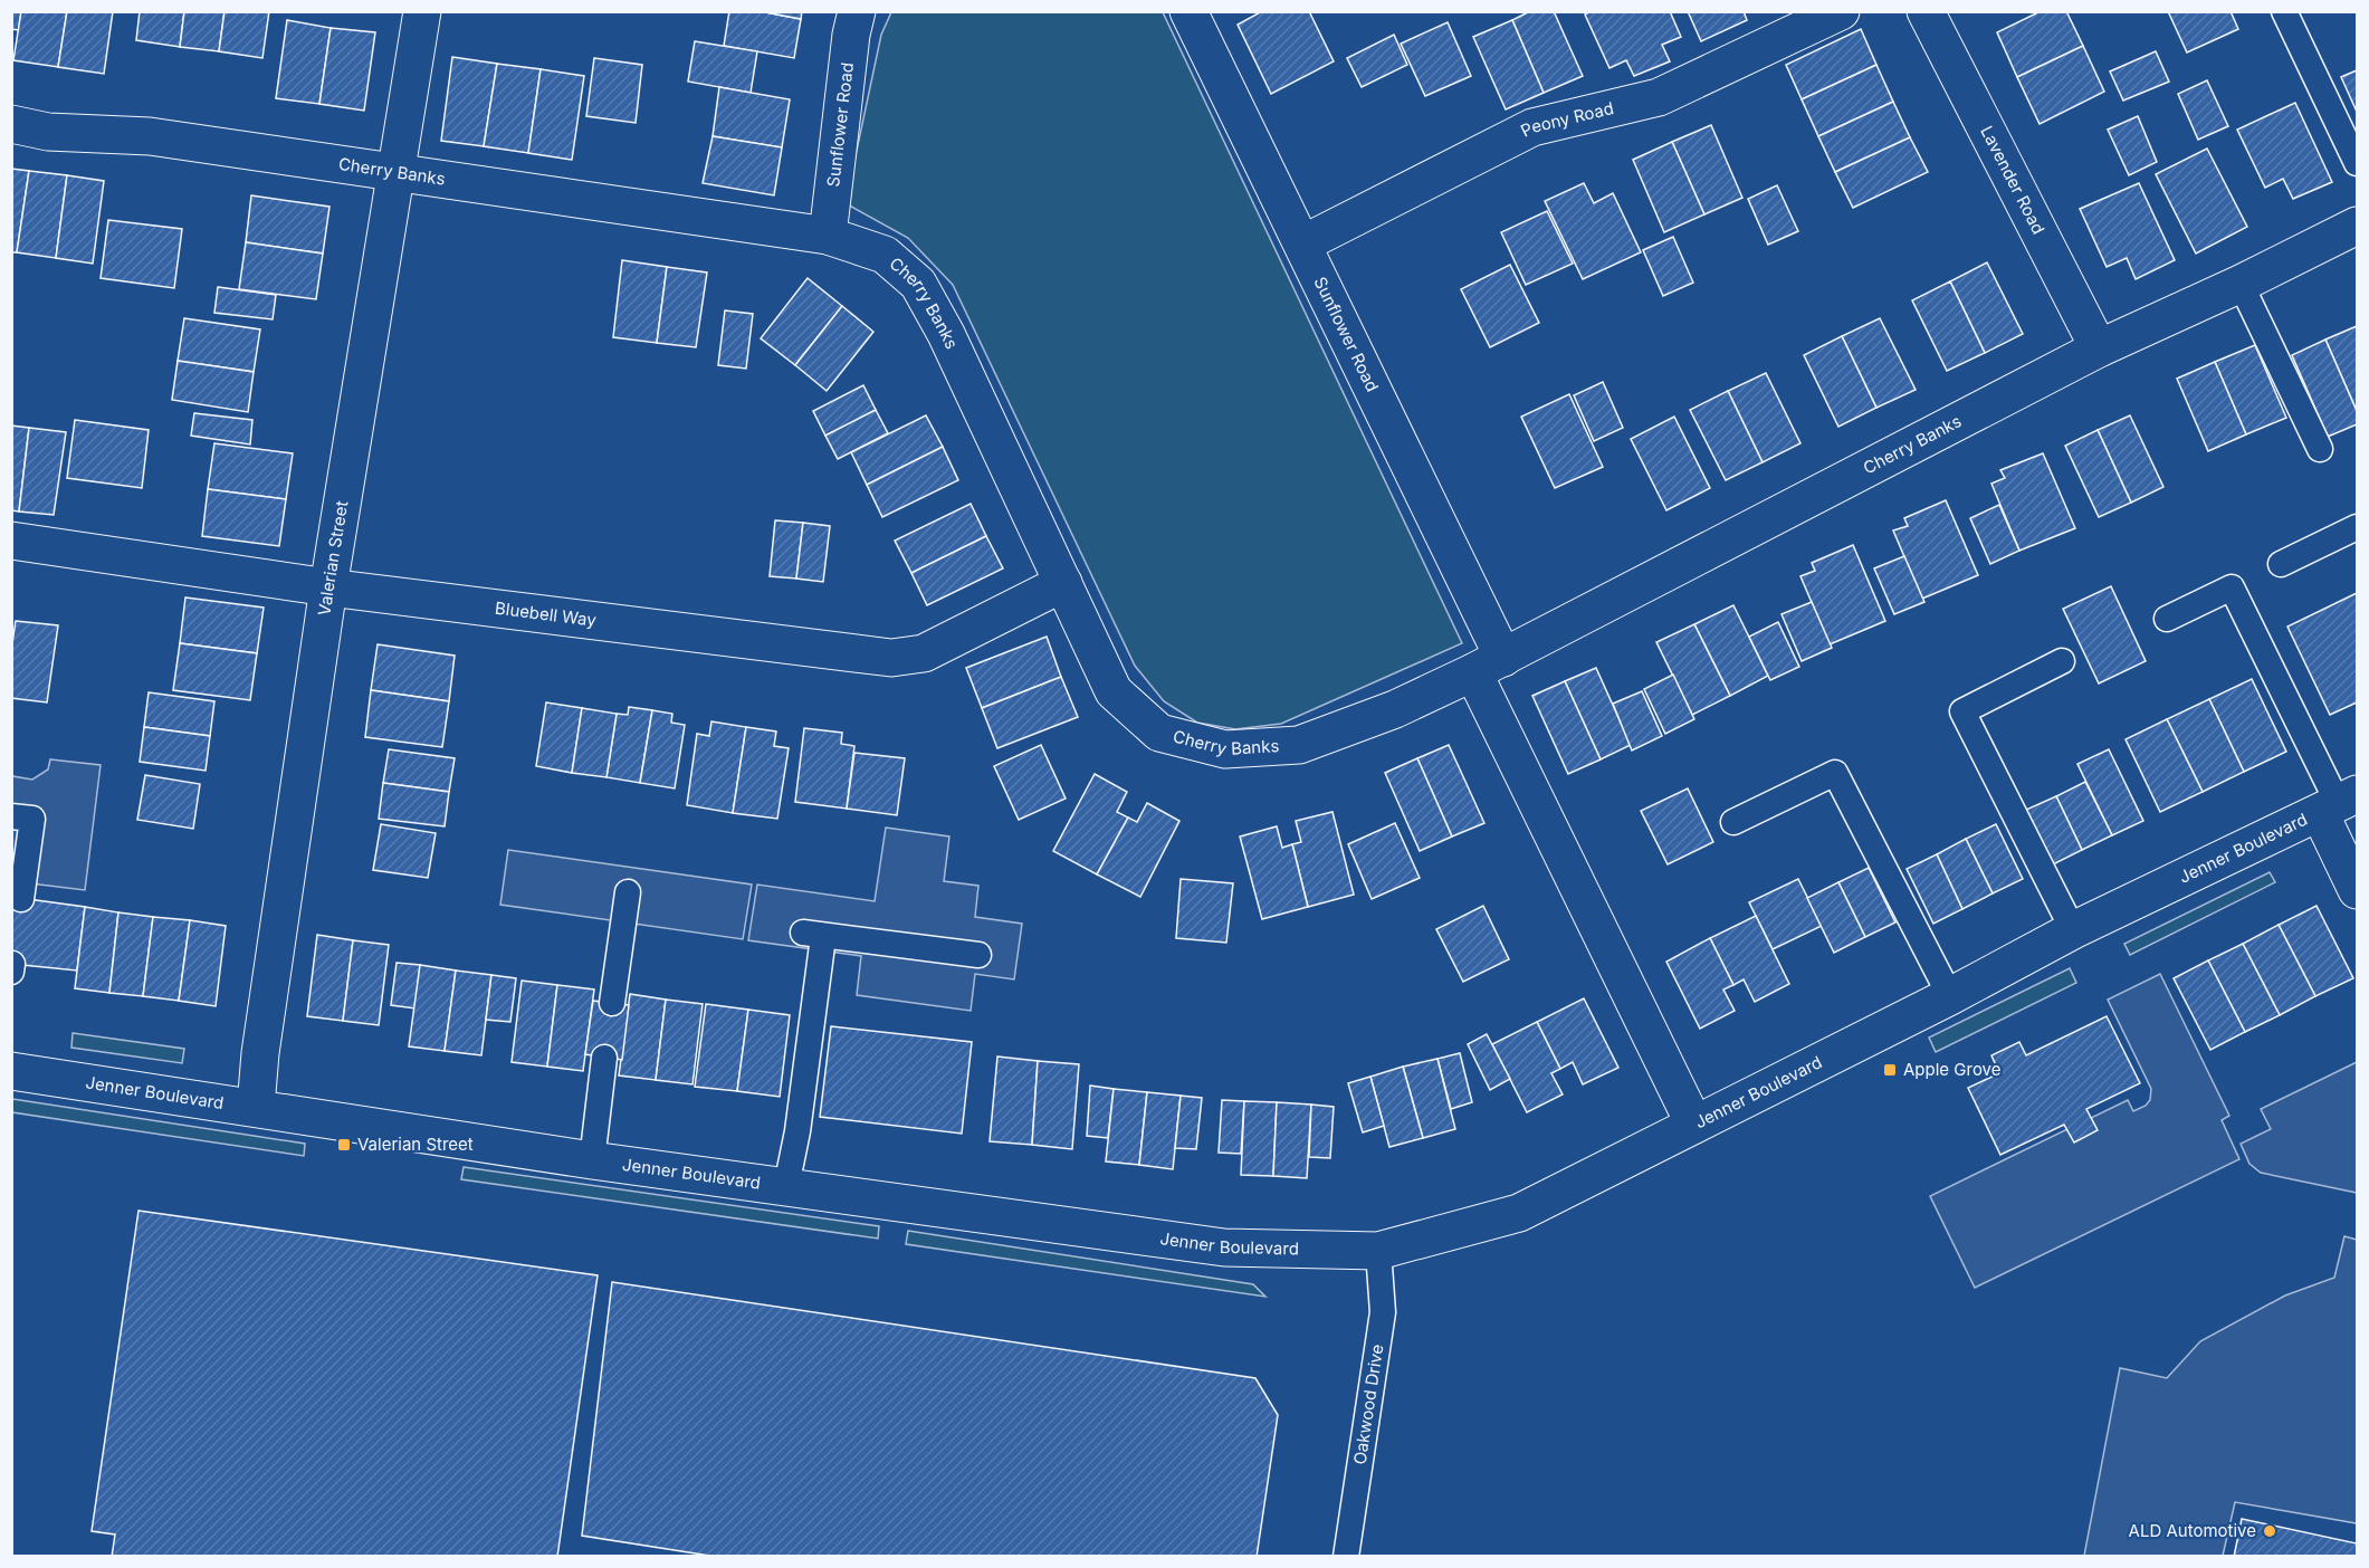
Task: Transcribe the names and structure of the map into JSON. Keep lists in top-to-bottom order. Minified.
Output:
{"streets":{"street":["Peony Road","Sunflower Road","Cherry Banks","Lavender Road","Valerian Street","Bluebell Way","Jenner Boulevard"],"lane":["Oakwood Drive"]},"crossings":[["Peony Road","Sunflower Road"],["Sunflower Road","Cherry Banks"],["Cherry Banks","Lavender Road"],["Cherry Banks","Valerian Street"],["Cherry Banks","Bluebell Way"],["Valerian Street","Bluebell Way"],["Valerian Street","Jenner Boulevard"],["Jenner Boulevard","Oakwood Drive"]],"places":{"transit":["Apple Grove","Valerian Street"],"other":["ALD Automotive"]}}
